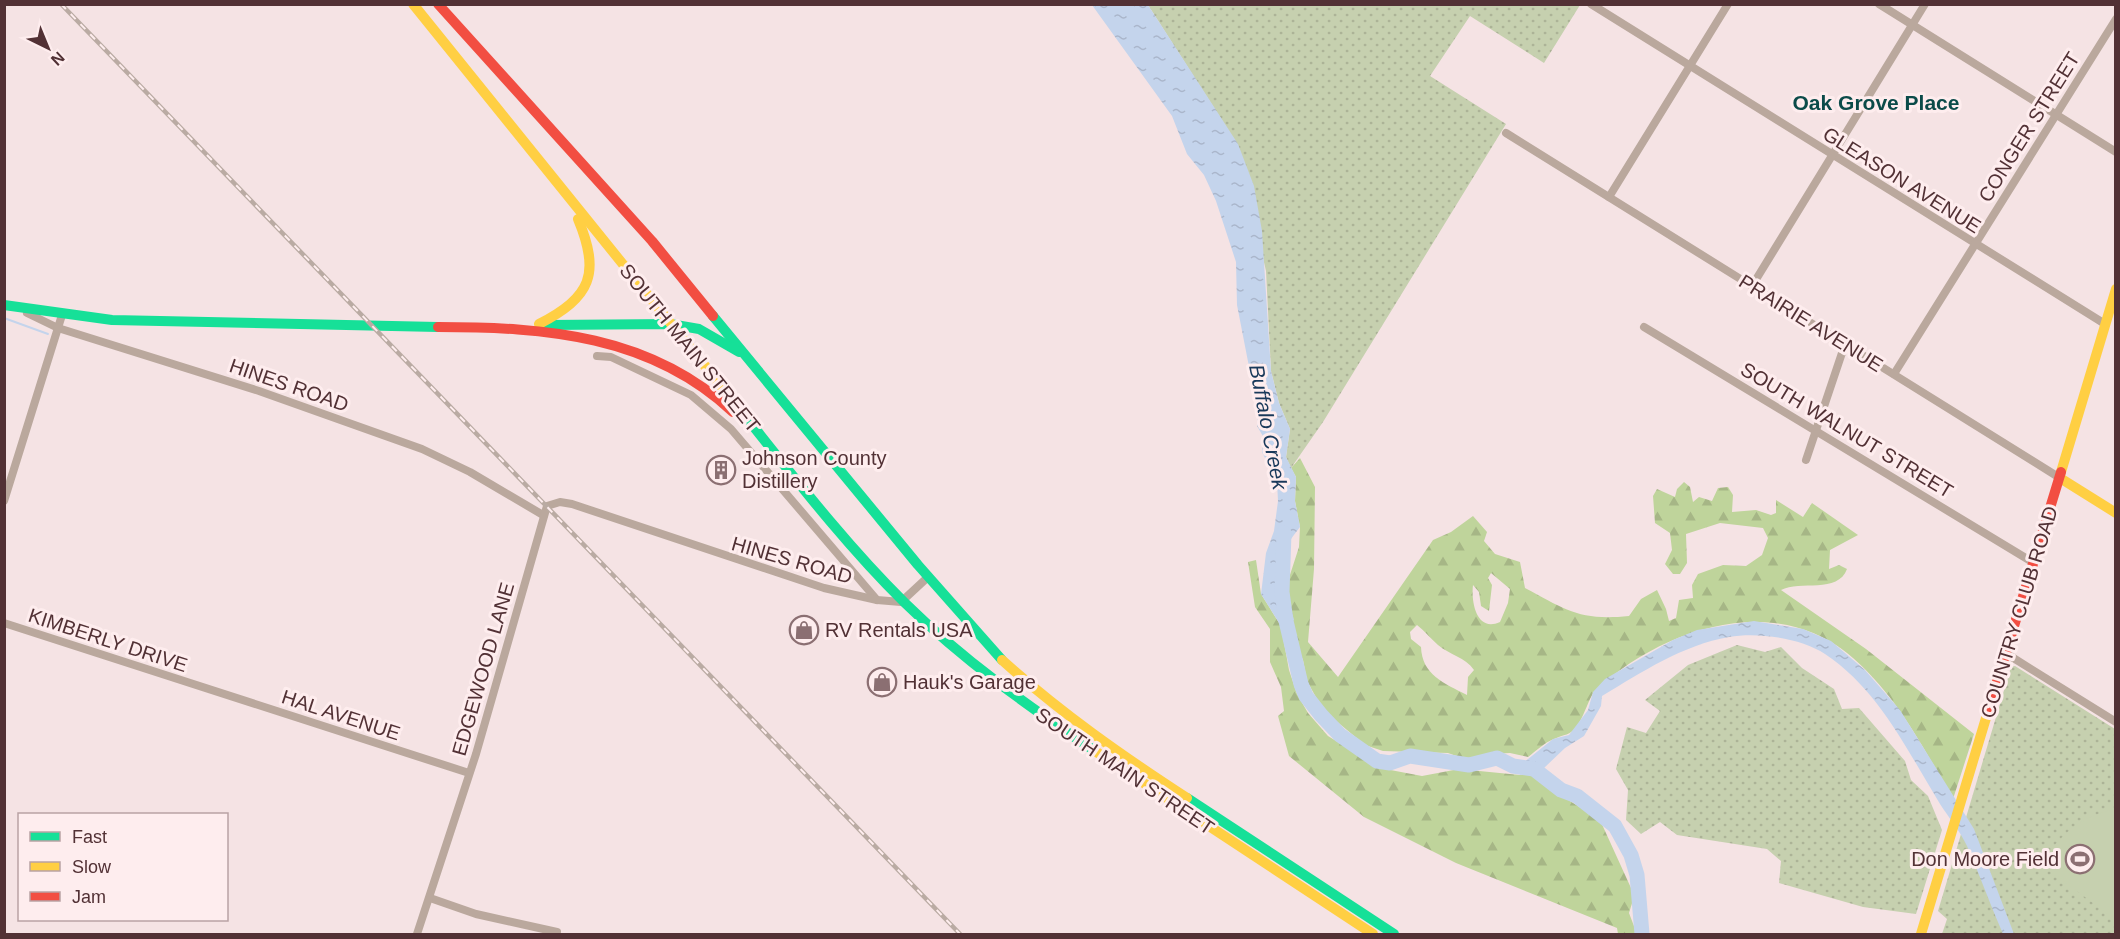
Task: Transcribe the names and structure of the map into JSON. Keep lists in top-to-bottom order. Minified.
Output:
{"streets":{"main road":["PRAIRIE AVENUE","SOUTH MAIN STREET","COUNTRY CLUB ROAD"],"street":["CONGER STREET","GLEASON AVENUE","HINES ROAD","SOUTH WALNUT STREET","KIMBERLY DRIVE","EDGEWOOD LANE","HAL AVENUE"]},"crossings":[["CONGER STREET","GLEASON AVENUE"],["CONGER STREET","PRAIRIE AVENUE"],["GLEASON AVENUE","COUNTRY CLUB ROAD"],["PRAIRIE AVENUE","COUNTRY CLUB ROAD"],["SOUTH MAIN STREET","HINES ROAD"],["HINES ROAD","EDGEWOOD LANE"],["SOUTH WALNUT STREET","COUNTRY CLUB ROAD"],["KIMBERLY DRIVE","HAL AVENUE"],["EDGEWOOD LANE","HAL AVENUE"]],"districts":["Oak Grove Place"],"water":["Buffalo Creek"],"places":{"building":["Johnson County Distillery"],"shop":["RV Rentals USA","Hauk's Garage"],"sports":["Don Moore Field"]},"legend":["Fast","Slow","Jam"],"north":"bottom right"}
